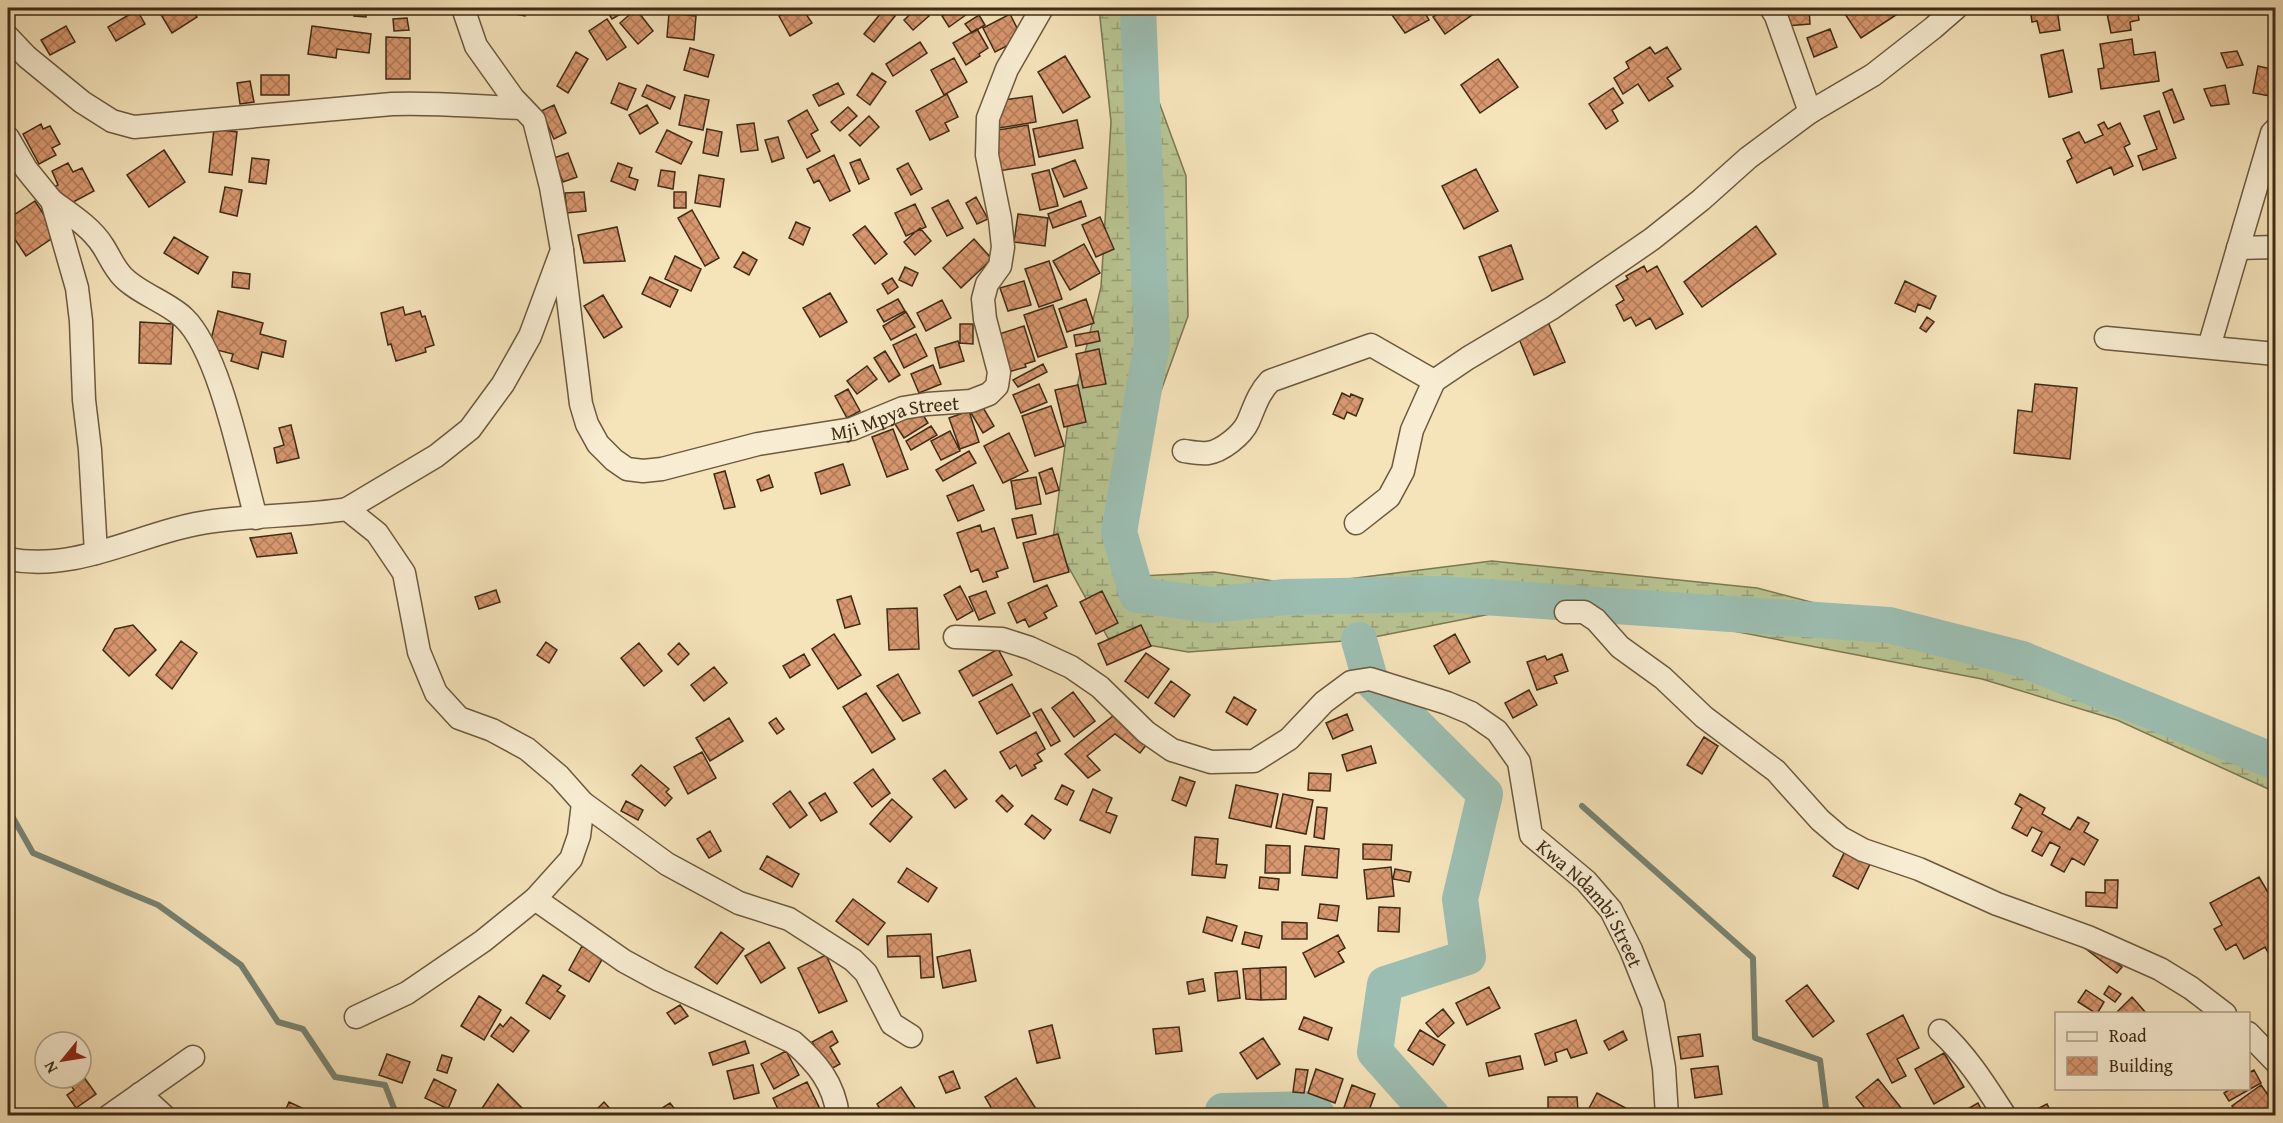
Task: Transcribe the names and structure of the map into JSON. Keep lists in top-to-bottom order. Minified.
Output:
{"streets":{"street":["Mji Mpya Street","Kwa Ndambi Street"]},"legend":["Road","Building"],"north":"bottom left"}
